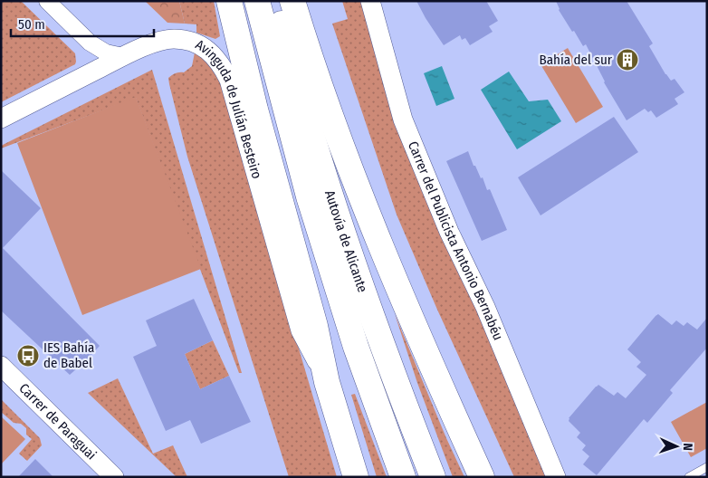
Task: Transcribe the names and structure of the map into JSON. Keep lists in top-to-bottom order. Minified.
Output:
{"streets":{"highway":["Autovía de Alicante"],"street":["Avinguda de Julián Besteiro","Carrer del Publicista Antonio Bernabéu","Carrer de Paraguai"]},"places":{"building":["Bahía del sur"],"bus stop":["IES Bahía de Babel"]},"scale_bar":"50 m","north":"right"}
